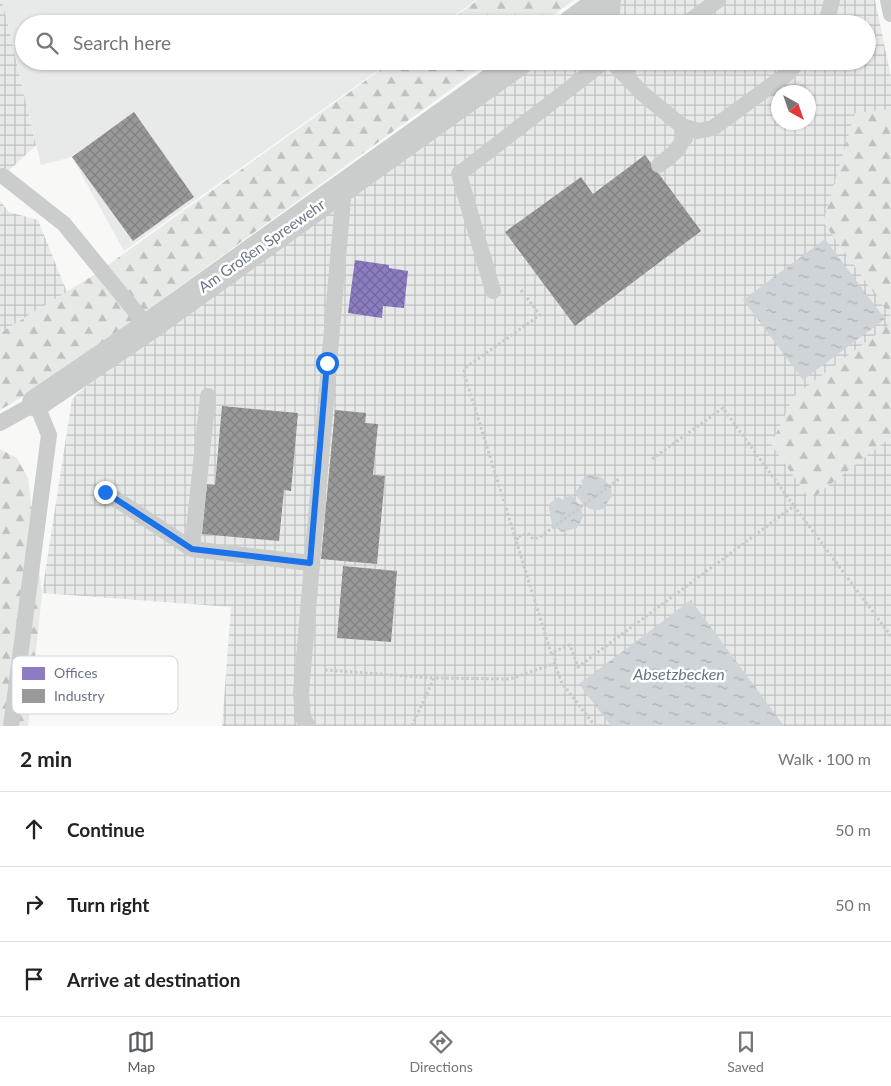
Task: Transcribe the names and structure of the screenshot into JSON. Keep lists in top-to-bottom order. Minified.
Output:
{"streets":{"street":["Am Großen Spreewehr"]},"water":["Absetzbecken"],"legend":["Offices","Industry"],"north":"bottom right","page":{"search":"Search here","heading":["2 min","Walk · 100 m"],"list":[["Continue","50 m"],["Turn right","50 m"],"Arrive at destination"],"nav":["Map","Directions","Saved"]}}
